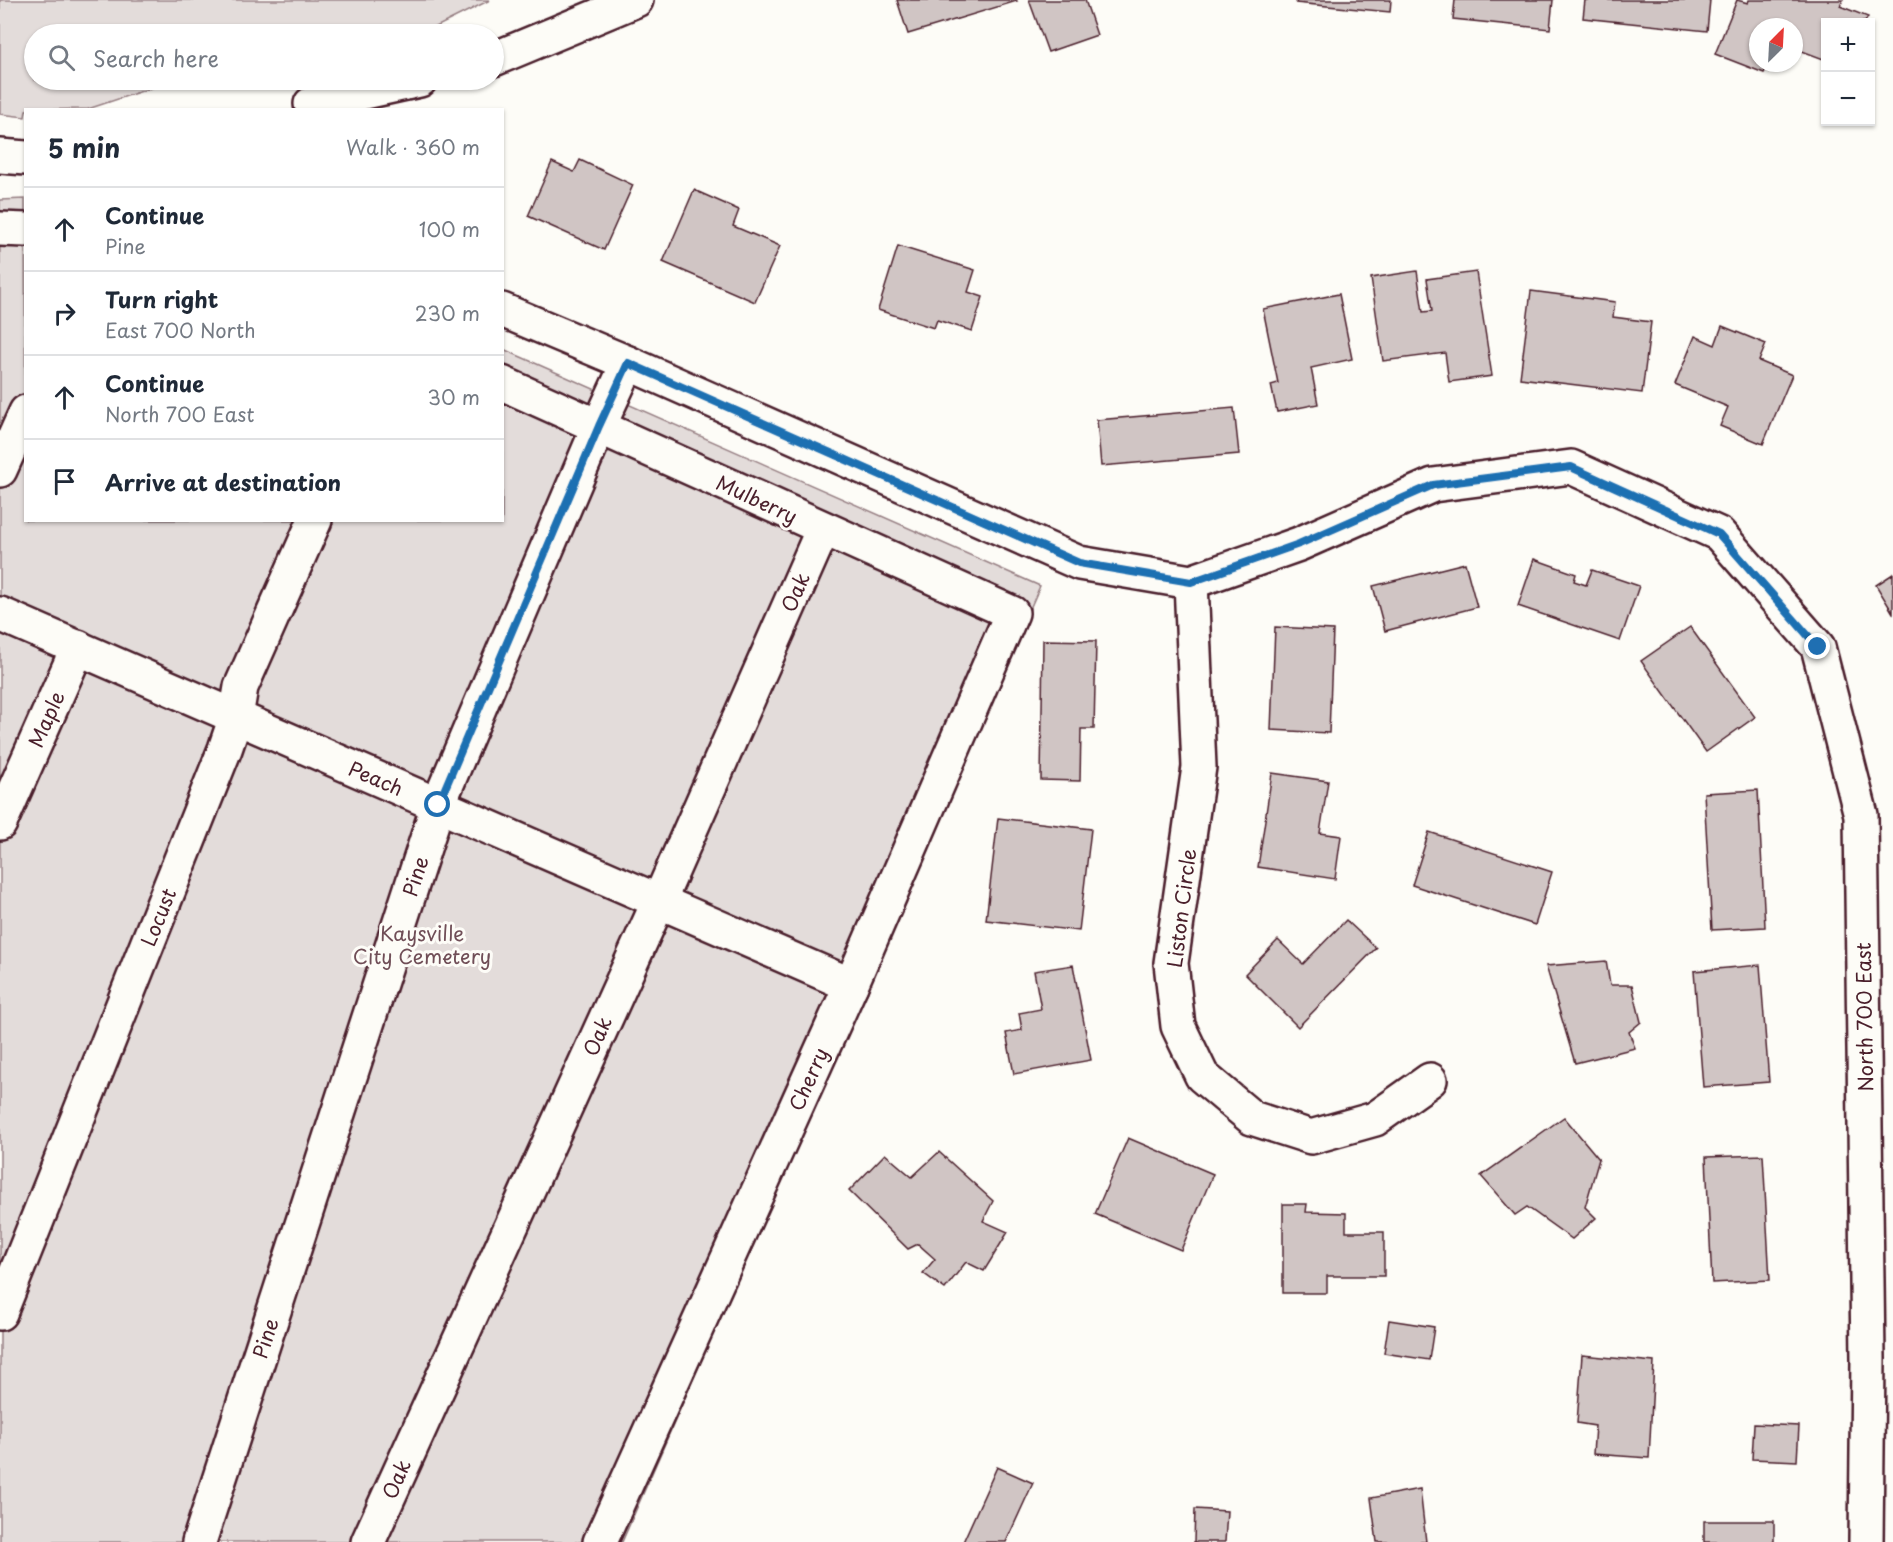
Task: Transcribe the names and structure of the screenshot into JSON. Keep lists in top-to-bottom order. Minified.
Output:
{"streets":{"street":["Mulberry","Oak","Maple","Peach","Pine","Liston Circle","Locust","North 700 East","Cherry"]},"crossings":[["Mulberry","Oak"],["Mulberry","Pine"],["Mulberry","Cherry"],["Oak","Peach"],["Maple","Peach"],["Peach","Pine"],["Peach","Locust"],["Peach","Cherry"],["Liston Circle","North 700 East"]],"parks":["Kaysville City Cemetery"],"north":"top right","page":{"map_buttons":["+","−"],"search":"Search here","heading":["5 min","Walk · 360 m"],"list":[["Continue","Pine","100 m"],["Turn right","East 700 North","230 m"],["Continue","North 700 East","30 m"],"Arrive at destination"]}}
